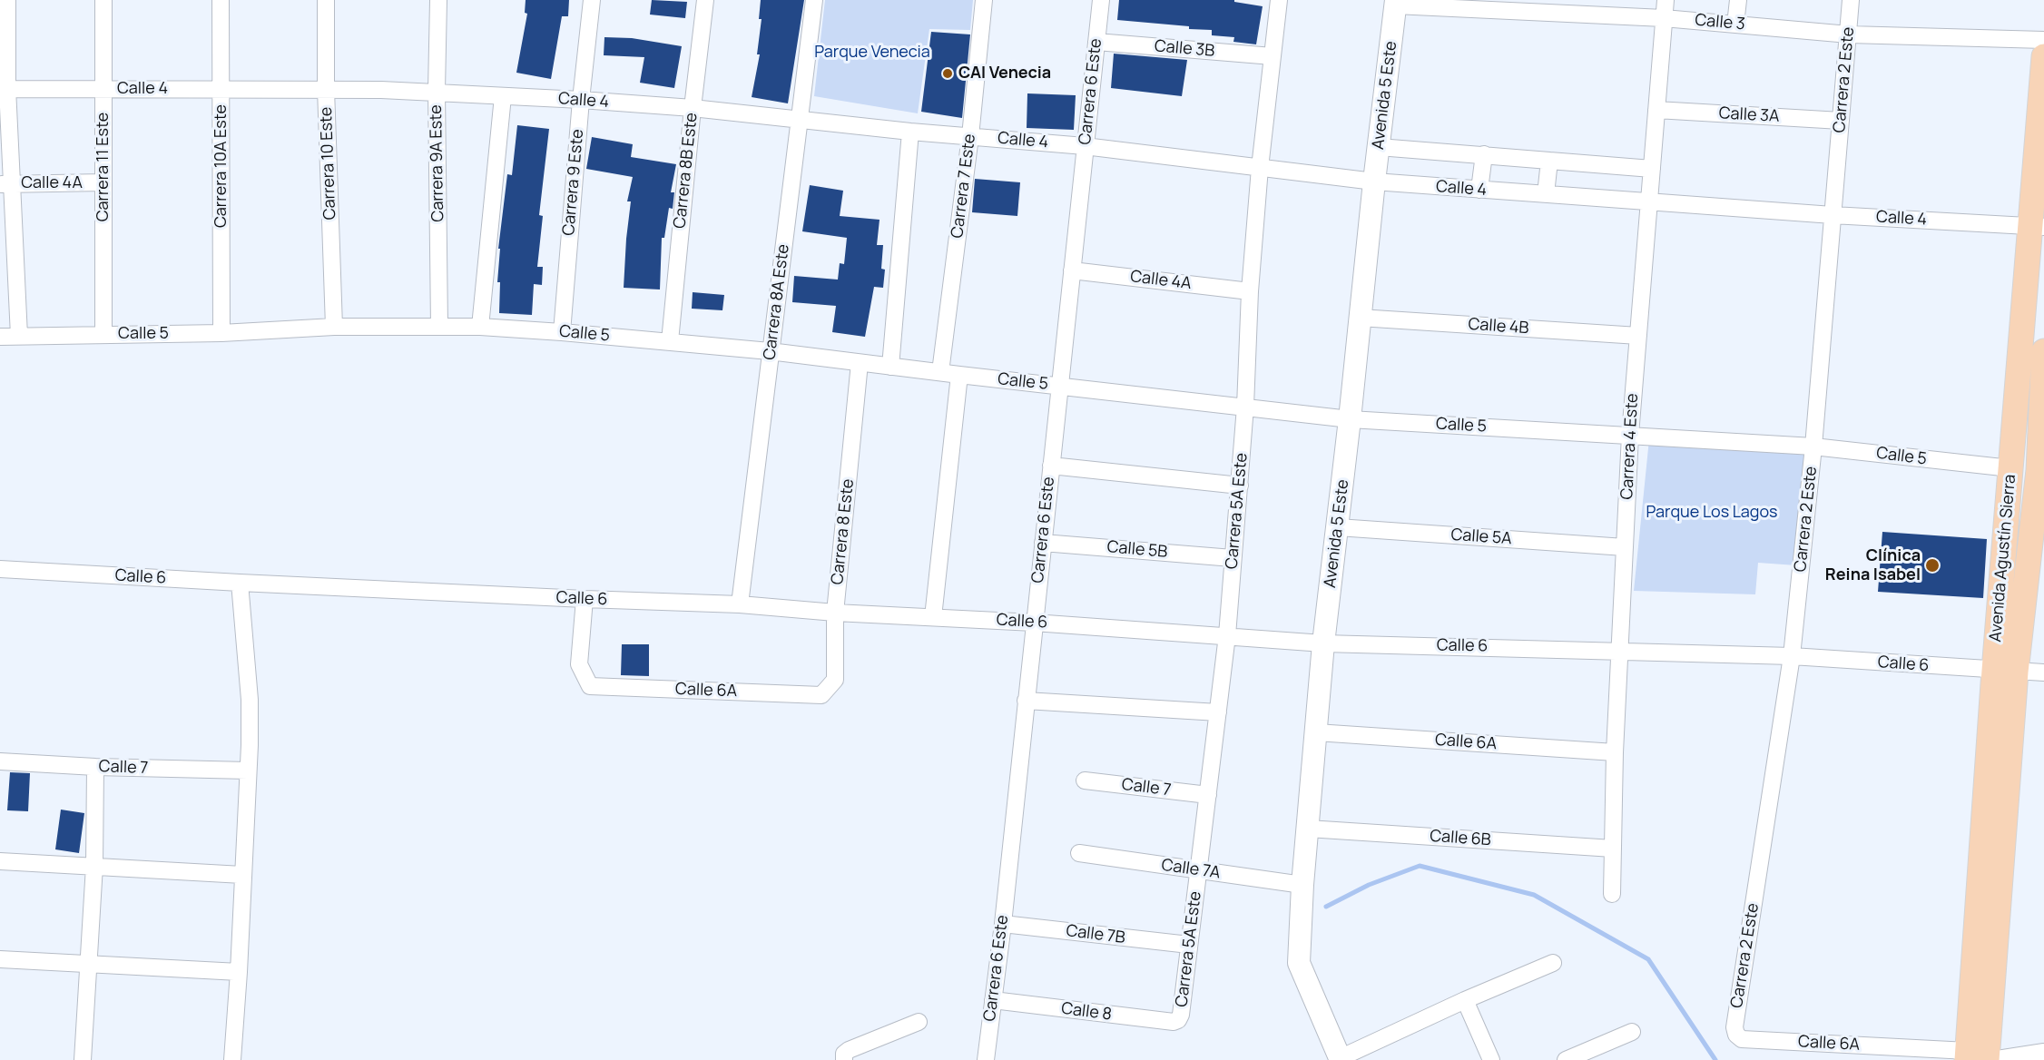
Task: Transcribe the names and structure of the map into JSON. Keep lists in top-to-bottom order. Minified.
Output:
{"streets":{"main road":["Avenida 5 Este","Calle 5","Avenida Agustín Sierra"],"street":["Calle 3","Calle 3B","Carrera 2 Este","Calle 4","Carrera 6 Este","Calle 3A","Carrera 10 Este","Carrera 9A Este","Carrera 10A Este","Carrera 11 Este","Carrera 8B Este","Carrera 9 Este","Calle 4A","Carrera 7 Este","Carrera 8A Este","Calle 4B","Carrera 4 Este","Carrera 5A Este","Carrera 8 Este","Calle 5A","Calle 5B","Calle 6","Calle 6A","Calle 7","Calle 6B","Calle 7A","Calle 7B","Calle 8"]},"crossings":[["Calle 3","Carrera 2 Este"],["Calle 3","Avenida 5 Este"],["Calle 3","Carrera 4 Este"],["Calle 3B","Carrera 6 Este"],["Calle 3B","Carrera 5A Este"],["Carrera 2 Este","Calle 4"],["Carrera 2 Este","Calle 3A"],["Carrera 2 Este","Calle 5"],["Carrera 2 Este","Calle 6"],["Carrera 2 Este","Calle 6A"],["Calle 4","Carrera 6 Este"],["Calle 4","Avenida 5 Este"],["Calle 4","Carrera 10 Este"],["Calle 4","Carrera 9A Este"],["Calle 4","Carrera 10A Este"],["Calle 4","Carrera 11 Este"],["Calle 4","Carrera 8B Este"],["Calle 4","Carrera 9 Este"],["Calle 4","Carrera 7 Este"],["Calle 4","Carrera 8A Este"],["Calle 4","Carrera 4 Este"],["Calle 4","Carrera 5A Este"],["Calle 4","Avenida Agustín Sierra"],["Carrera 6 Este","Calle 4A"],["Carrera 6 Este","Calle 5"],["Carrera 6 Este","Calle 5B"],["Carrera 6 Este","Calle 6"],["Carrera 6 Este","Calle 7B"],["Carrera 6 Este","Calle 8"],["Avenida 5 Este","Calle 4B"],["Avenida 5 Este","Calle 5"],["Avenida 5 Este","Calle 5A"],["Avenida 5 Este","Calle 6"],["Avenida 5 Este","Calle 6A"],["Avenida 5 Este","Calle 6B"],["Avenida 5 Este","Calle 7A"],["Calle 3A","Carrera 4 Este"],["Carrera 10 Este","Calle 5"],["Carrera 9A Este","Calle 5"],["Carrera 10A Este","Calle 5"],["Carrera 11 Este","Calle 4A"],["Carrera 11 Este","Calle 5"],["Carrera 8B Este","Calle 5"],["Carrera 9 Este","Calle 5"],["Calle 4A","Carrera 5A Este"],["Carrera 7 Este","Calle 5"],["Carrera 8A Este","Calle 5"],["Carrera 8A Este","Calle 6"],["Calle 4B","Carrera 4 Este"],["Calle 5","Carrera 4 Este"],["Calle 5","Carrera 5A Este"],["Calle 5","Carrera 8 Este"],["Calle 5","Avenida Agustín Sierra"],["Carrera 4 Este","Calle 5A"],["Carrera 4 Este","Calle 6"],["Carrera 4 Este","Calle 6A"],["Carrera 4 Este","Calle 6B"],["Carrera 5A Este","Calle 5B"],["Carrera 5A Este","Calle 6"],["Carrera 5A Este","Calle 7"],["Carrera 5A Este","Calle 7A"],["Carrera 5A Este","Calle 7B"],["Carrera 5A Este","Calle 8"],["Carrera 8 Este","Calle 6"],["Carrera 8 Este","Calle 6A"],["Avenida Agustín Sierra","Calle 6"],["Avenida Agustín Sierra","Calle 6A"],["Calle 6","Calle 6A"]],"parks":["Parque Venecia","Parque Los Lagos"],"places":["CAI Venecia","Clínica Reina Isabel"]}
